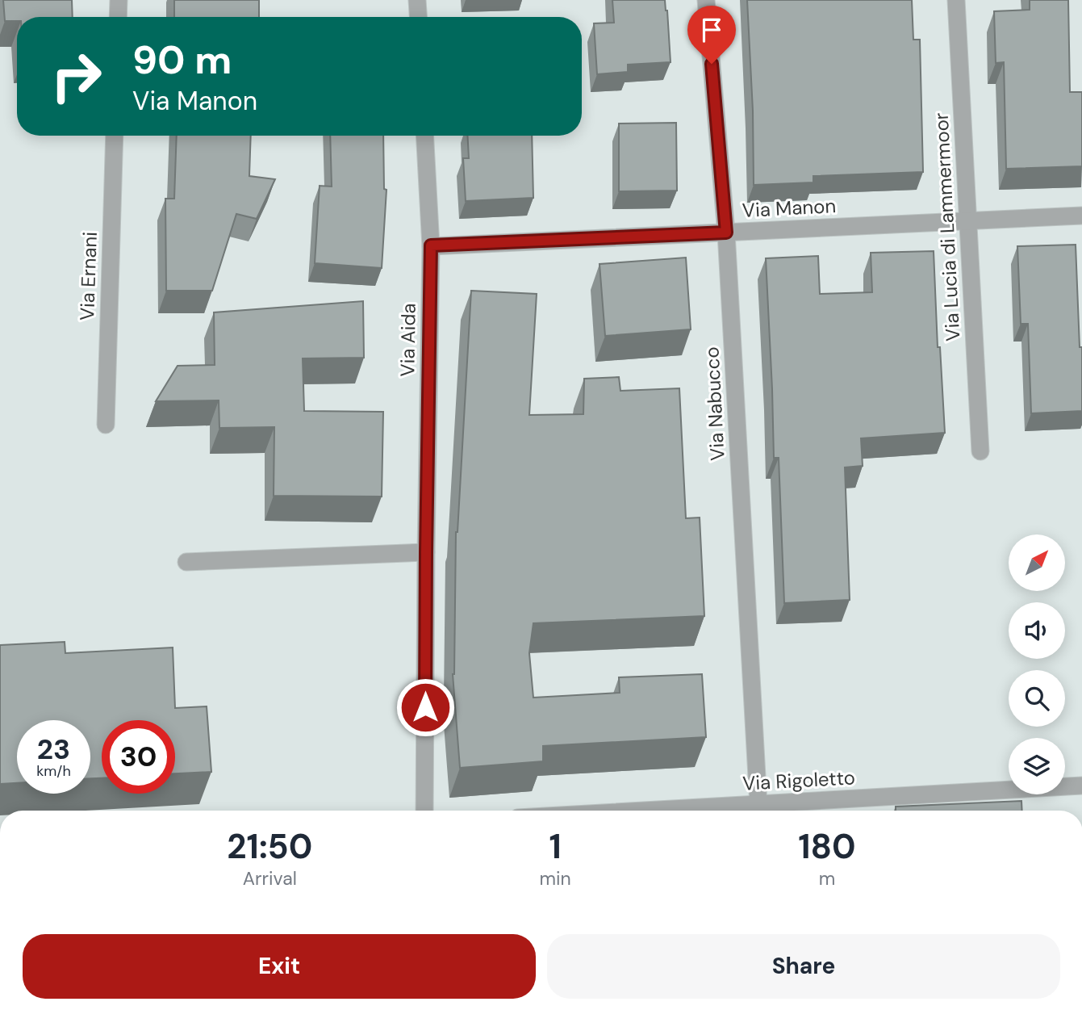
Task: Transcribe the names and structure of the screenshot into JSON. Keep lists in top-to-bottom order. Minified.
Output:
{"streets":{"street":["Via Manon","Via Lucia di Lammermoor","Via Ernani","Via Aida","Via Nabucco","Via Rigoletto"]},"crossings":[["Via Manon","Via Lucia di Lammermoor"],["Via Manon","Via Aida"],["Via Manon","Via Nabucco"],["Via Nabucco","Via Rigoletto"]],"north":"top right","page":{"turn":["90 m","Via Manon"],"speed":"23 km/h","limit":"30","eta":["21:50","Arrival","1","min","180","m"],"buttons":["Exit","Share"]}}
